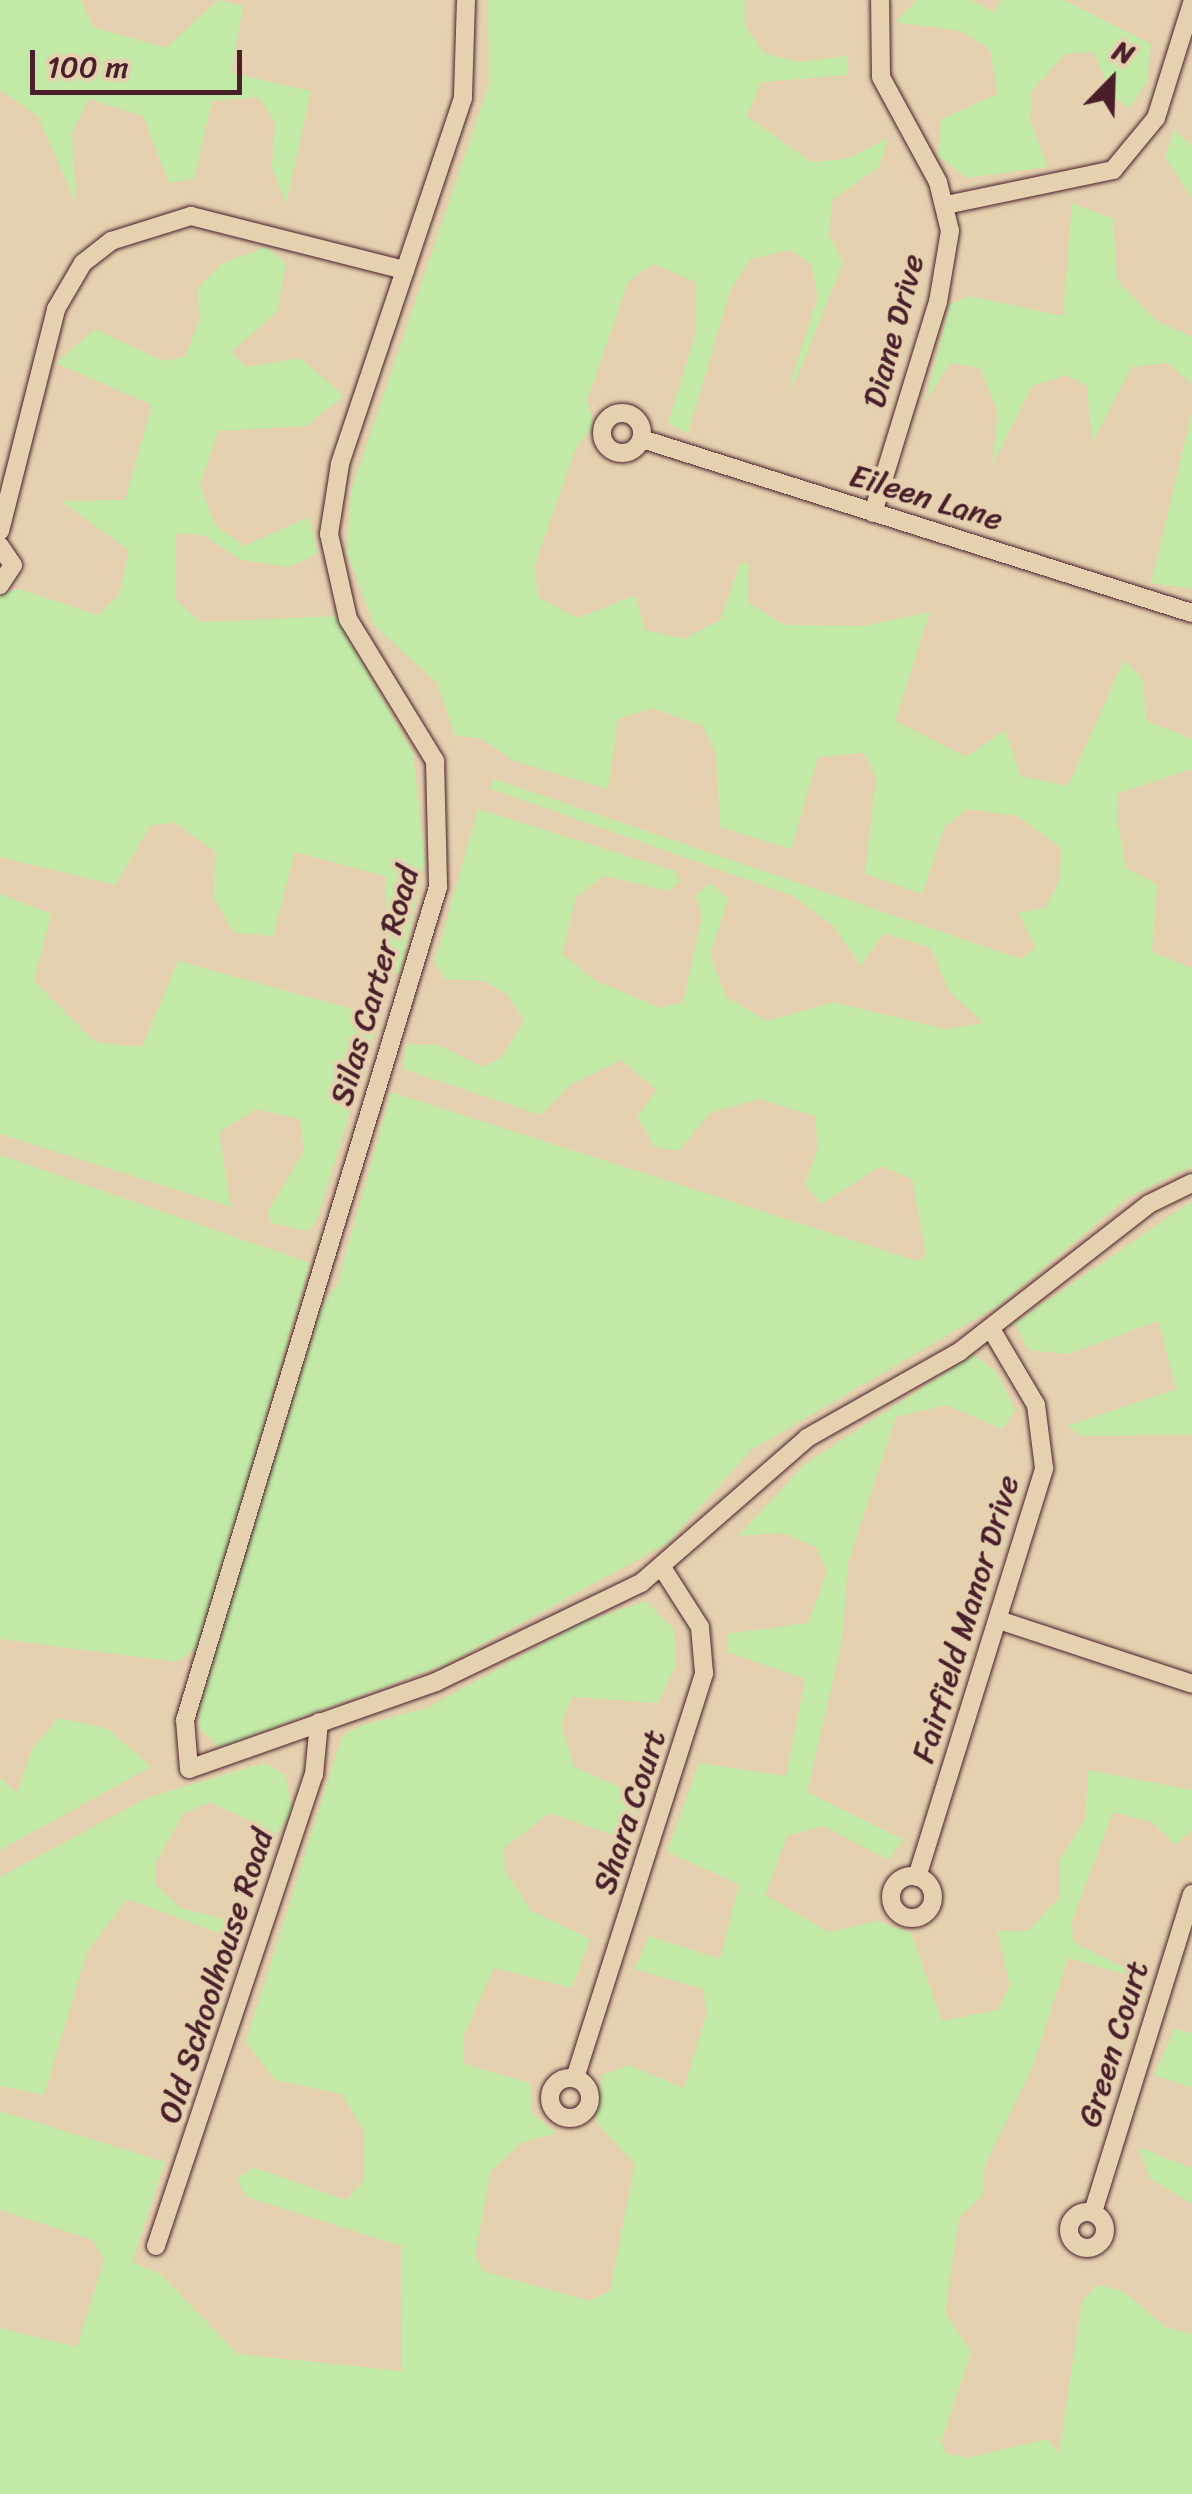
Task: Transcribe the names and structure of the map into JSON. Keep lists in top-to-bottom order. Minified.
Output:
{"streets":{"street":["Diane Drive","Eileen Lane","Silas Carter Road","Fairfield Manor Drive","Shara Court","Old Schoolhouse Road","Green Court"]},"crossings":[["Diane Drive","Eileen Lane"],["Silas Carter Road","Old Schoolhouse Road"]],"scale_bar":"100 m","north":"top right"}
